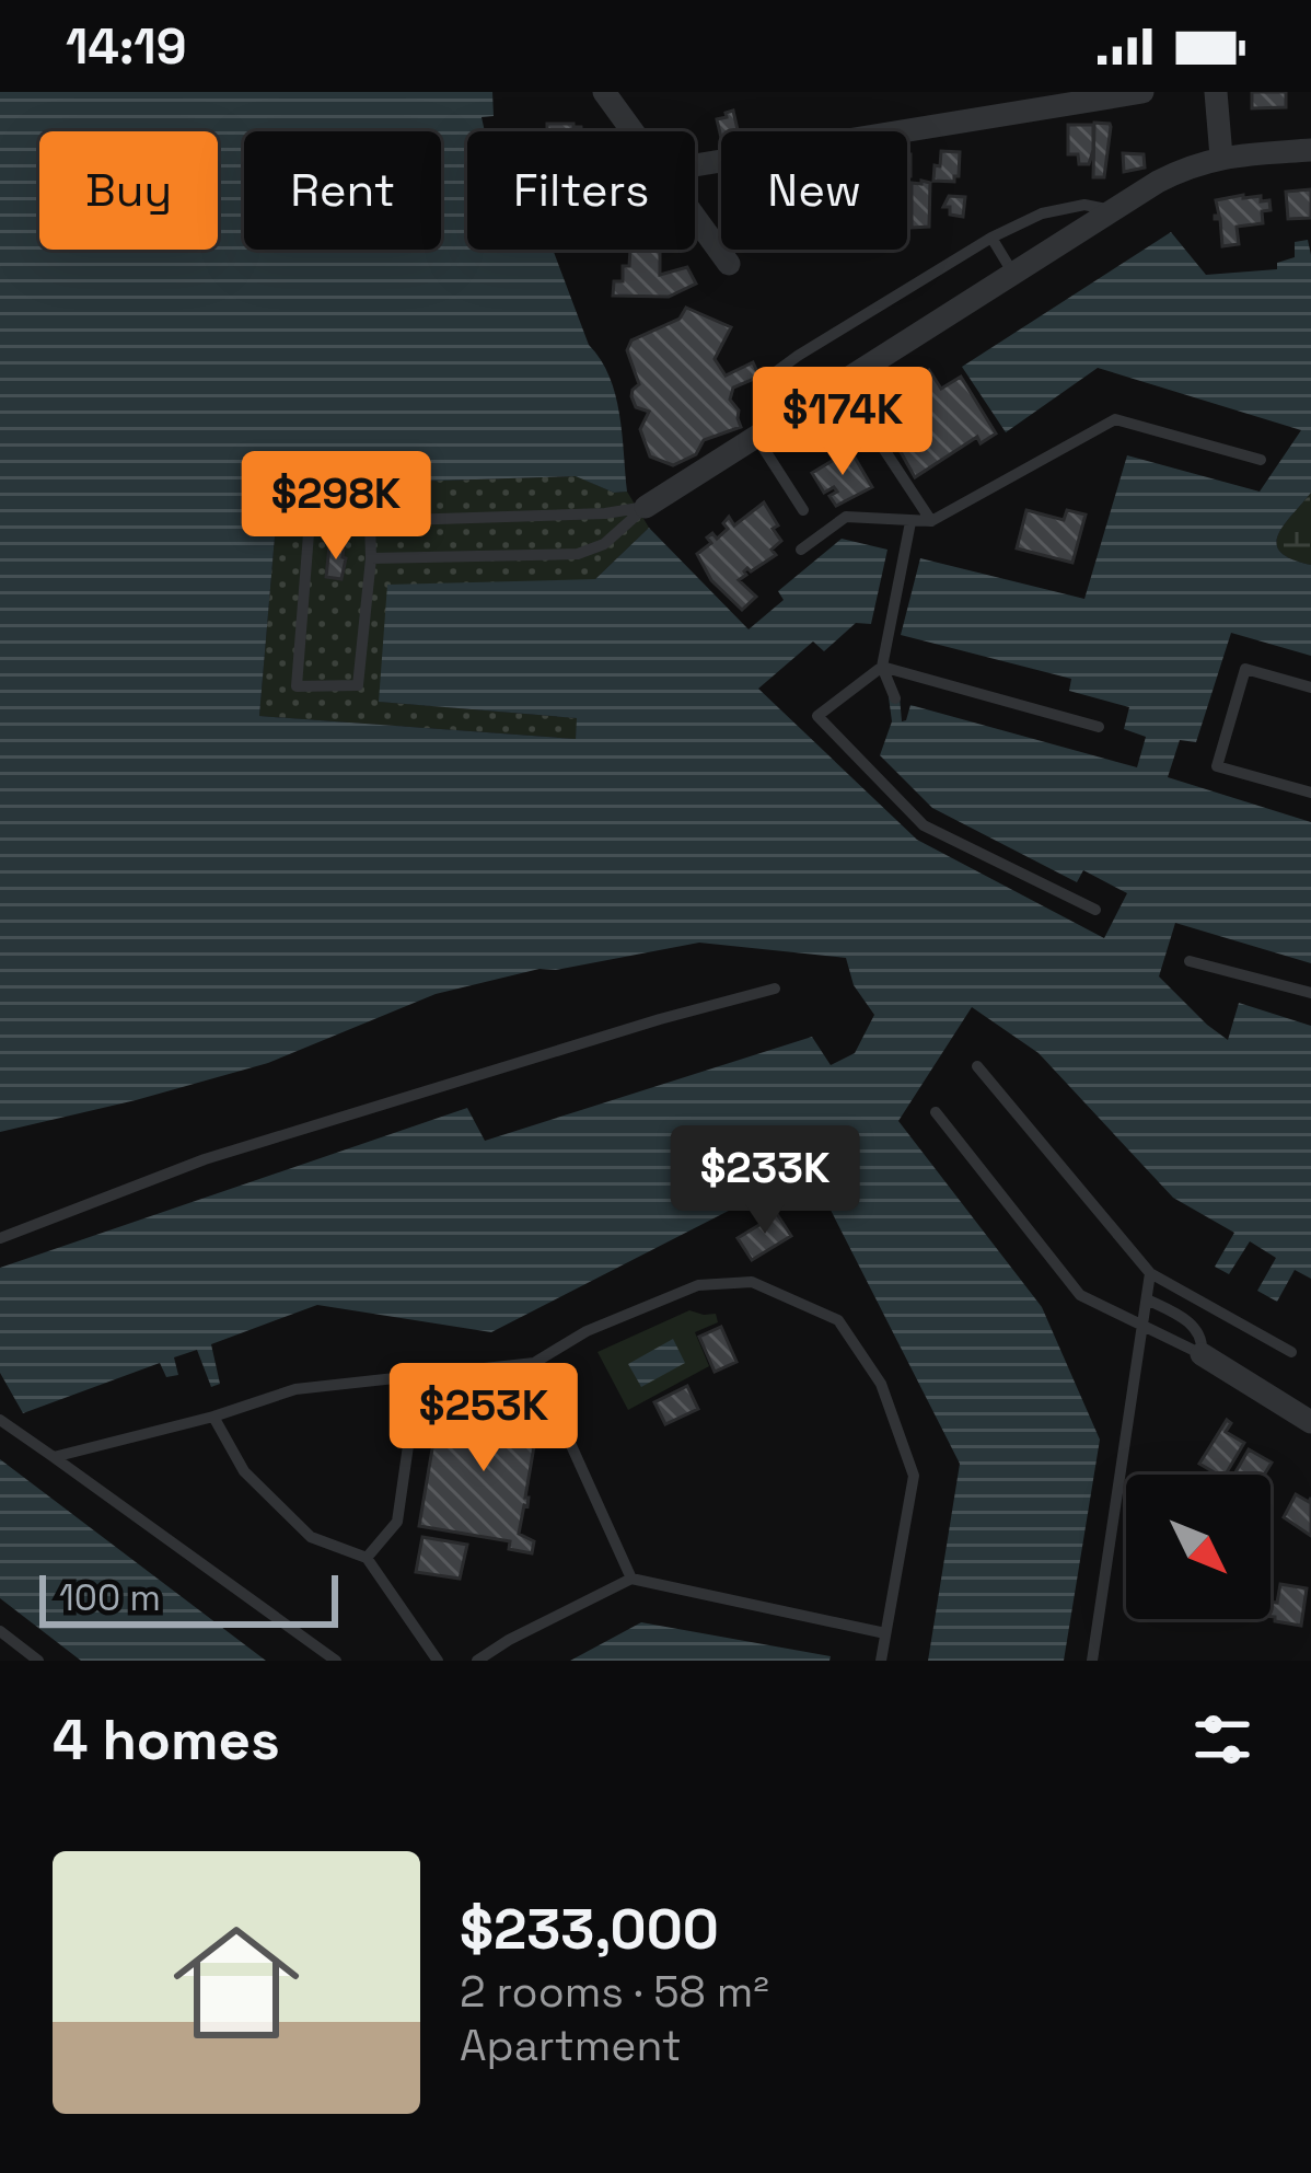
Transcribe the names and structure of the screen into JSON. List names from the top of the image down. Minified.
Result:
{"scale_bar":"100 m","north":"bottom right","page":{"status":"14:19","chip":["Buy","Rent","Filters","New"],"price":["$174K","$298K","$233K","$253K"],"scale":"100 m","heading":"4 homes","list":[{"name":"$233,000","note":"2 rooms · 58 m² · Apartment"}]}}
